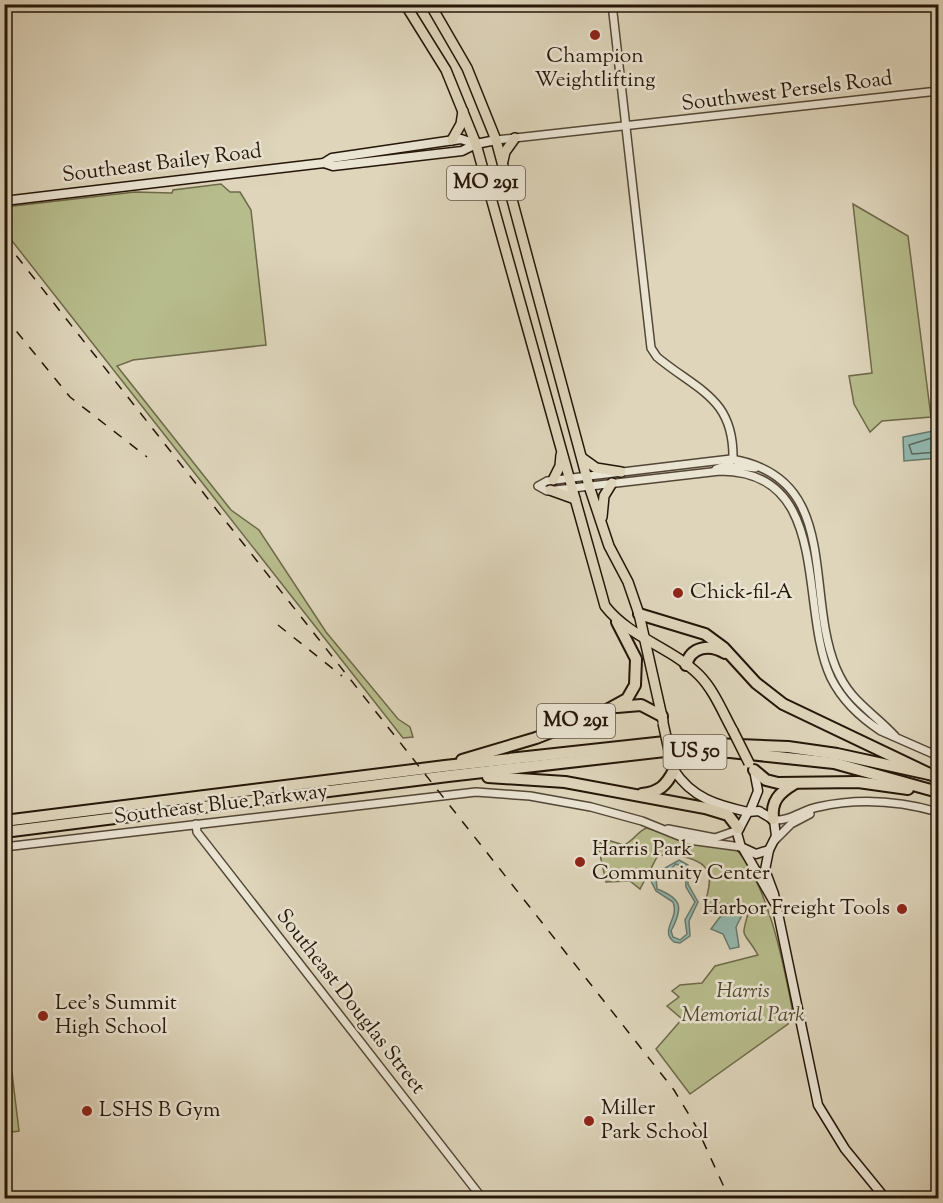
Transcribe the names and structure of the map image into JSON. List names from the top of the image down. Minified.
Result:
{"streets":{"highway":["MO 291","US 50"],"main road":["Southeast Bailey Road"],"street":["Southwest Persels Road","Southeast Blue Parkway","Southeast Douglas Street"]},"crossings":[["Southwest Persels Road","Southeast Bailey Road"],["Southwest Persels Road","MO 291"],["Southeast Bailey Road","MO 291"],["MO 291","US 50"],["Southeast Blue Parkway","Southeast Douglas Street"]],"parks":["Harris Memorial Park"],"places":["Champion Weightlifting","Chick-fil-A","Harris Park Community Center","Harbor Freight Tools","Lee's Summit High School","LSHS B Gym","Miller Park School"]}
